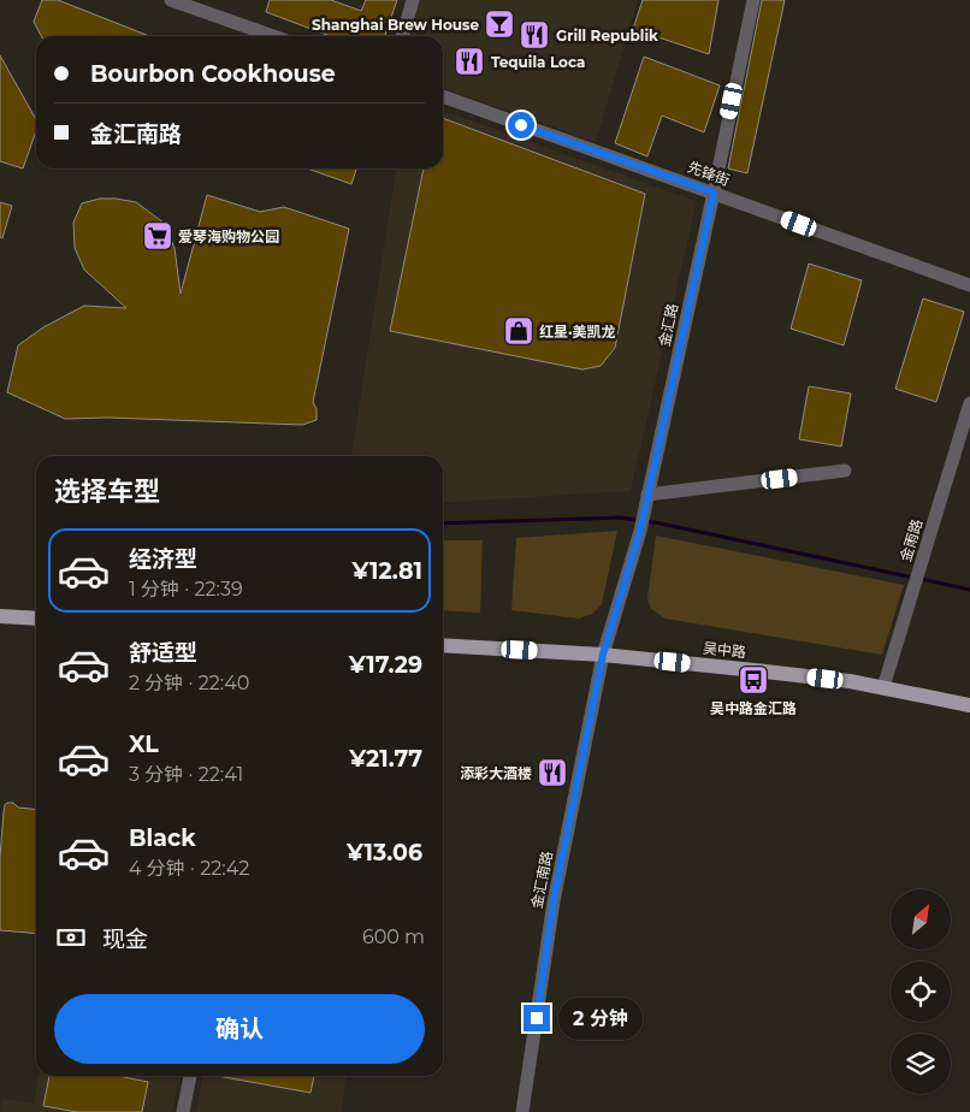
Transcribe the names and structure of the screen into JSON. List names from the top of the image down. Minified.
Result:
{"streets":{"main road":["吴中路"],"street":["先锋街","金汇路","金雨路","金汇南路"]},"crossings":[["先锋街","金汇路"],["金汇路","吴中路"],["金汇路","金汇南路"],["金雨路","吴中路"],["吴中路","金汇南路"]],"places":{"bar":["Shanghai Brew House"],"restaurant":["Grill Republik","Tequila Loca","添彩大酒楼"],"supermarket":["爱琴海购物公园"],"shop":["红星·美凯龙"],"bus stop":["吴中路金汇路"]},"north":"top right","page":{"banner":["Bourbon Cookhouse","金汇南路"],"heading":"选择车型","list":[{"name":"经济型","note":"1 分钟 · 22:39","value":"¥12.81"},{"name":"舒适型","note":"2 分钟 · 22:40","value":"¥17.29"},{"name":"XL","note":"3 分钟 · 22:41","value":"¥21.77"},{"name":"Black","note":"4 分钟 · 22:42","value":"¥13.06"}],"pay":["现金","600 m"],"buttons":"确认","bubble":"2 分钟"}}
